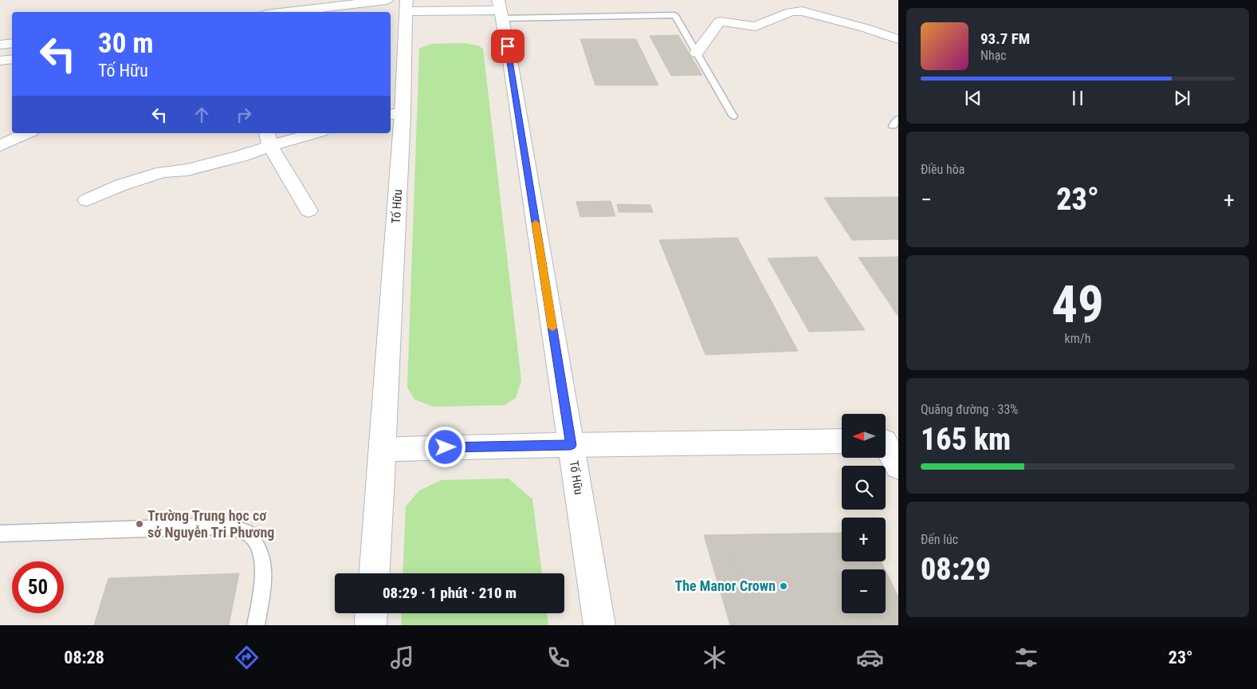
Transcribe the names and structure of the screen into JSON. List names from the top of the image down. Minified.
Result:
{"streets":{"main road":["Tố Hữu"]},"places":["Trường Trung học cơ sở Nguyễn Tri Phương","The Manor Crown"],"north":"left","page":{"turn":["30 m","Tố Hữu"],"song":["93.7 FM","Nhạc"],"tile":["Điều hòa",["49","km/h"],["Quãng đường · 33%","165 km"],["Đến lúc","08:29"]],"heat":["−","23°","+"],"map_buttons":["+","−"],"limit":"50","trip":"08:29 · 1 phút · 210 m","tabs":["08:28","23°"]}}
